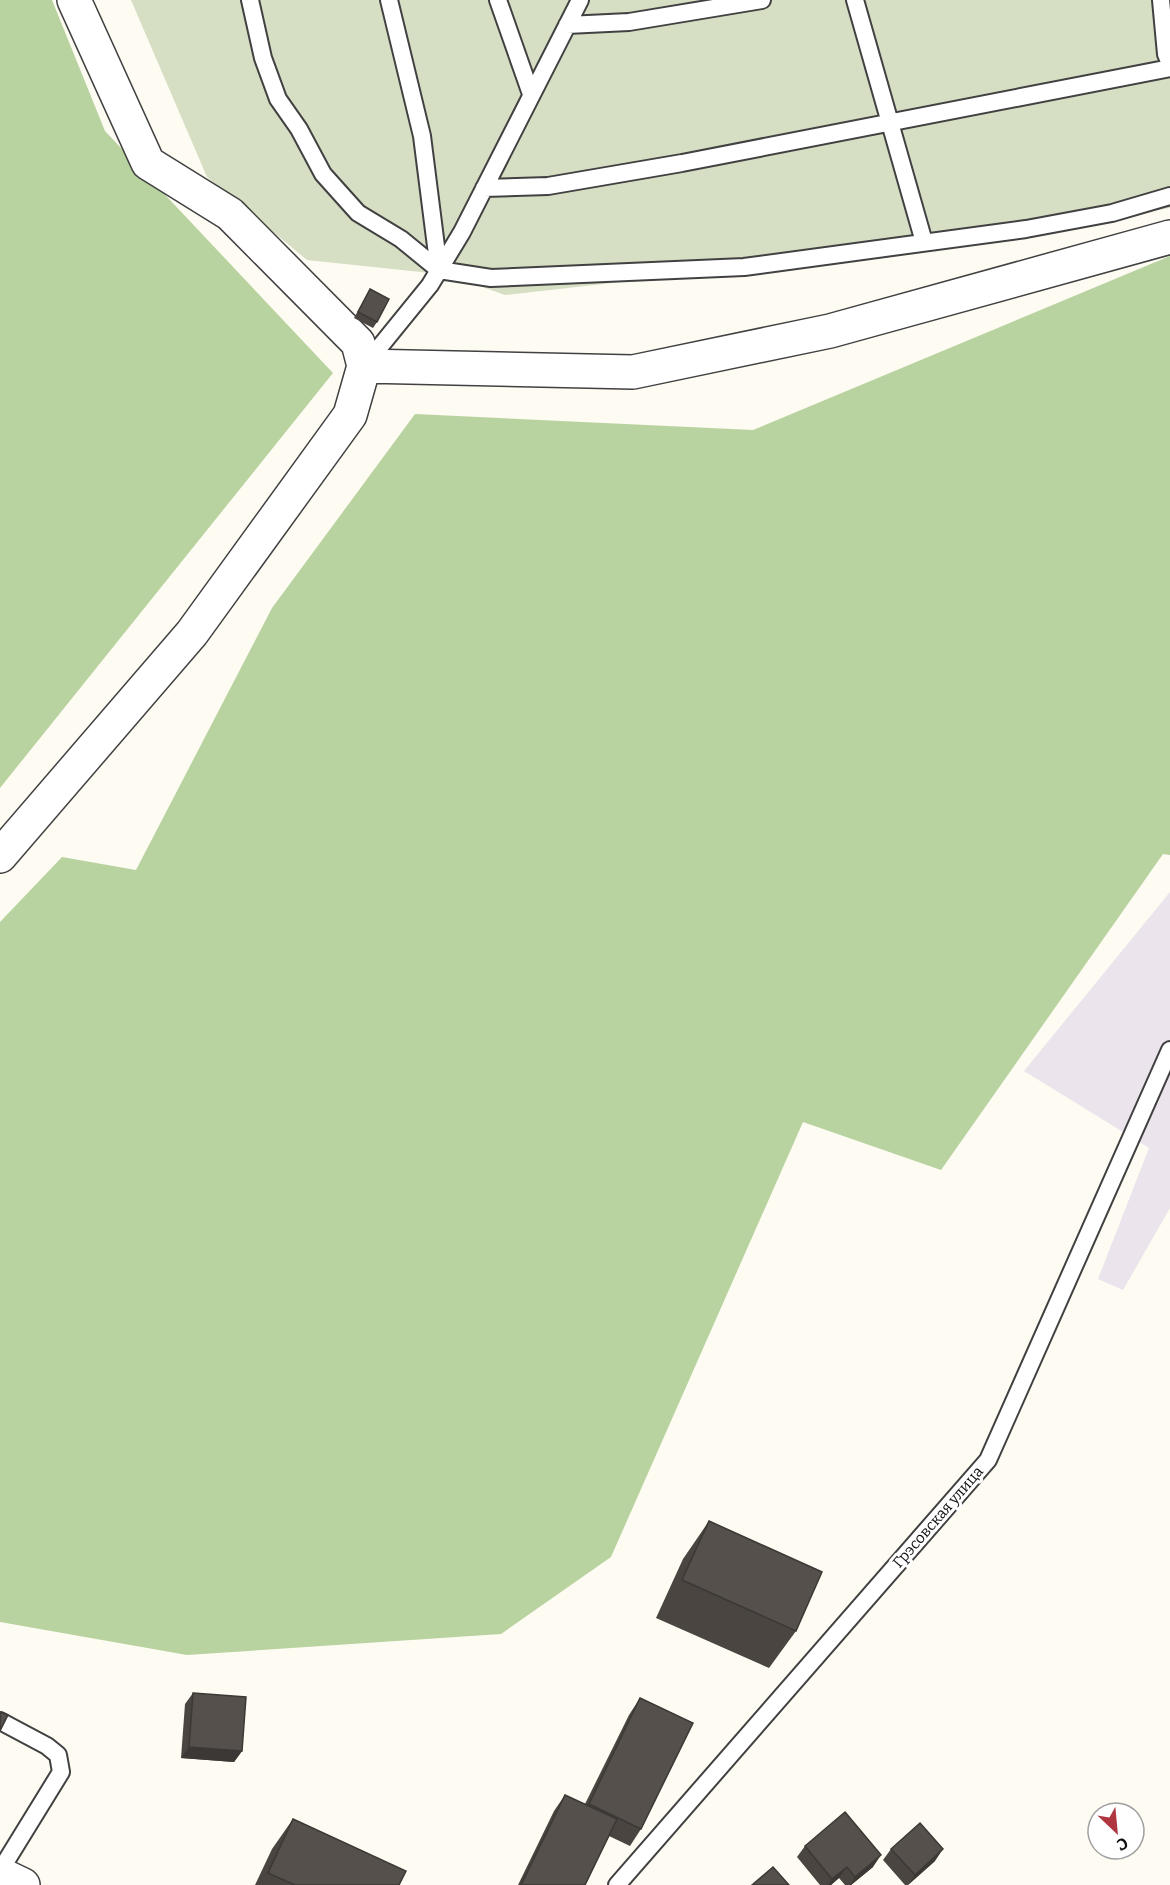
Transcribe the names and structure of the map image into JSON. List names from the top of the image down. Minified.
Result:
{"streets":{"lane":["Грэсовская улица"]},"north":"bottom right"}
